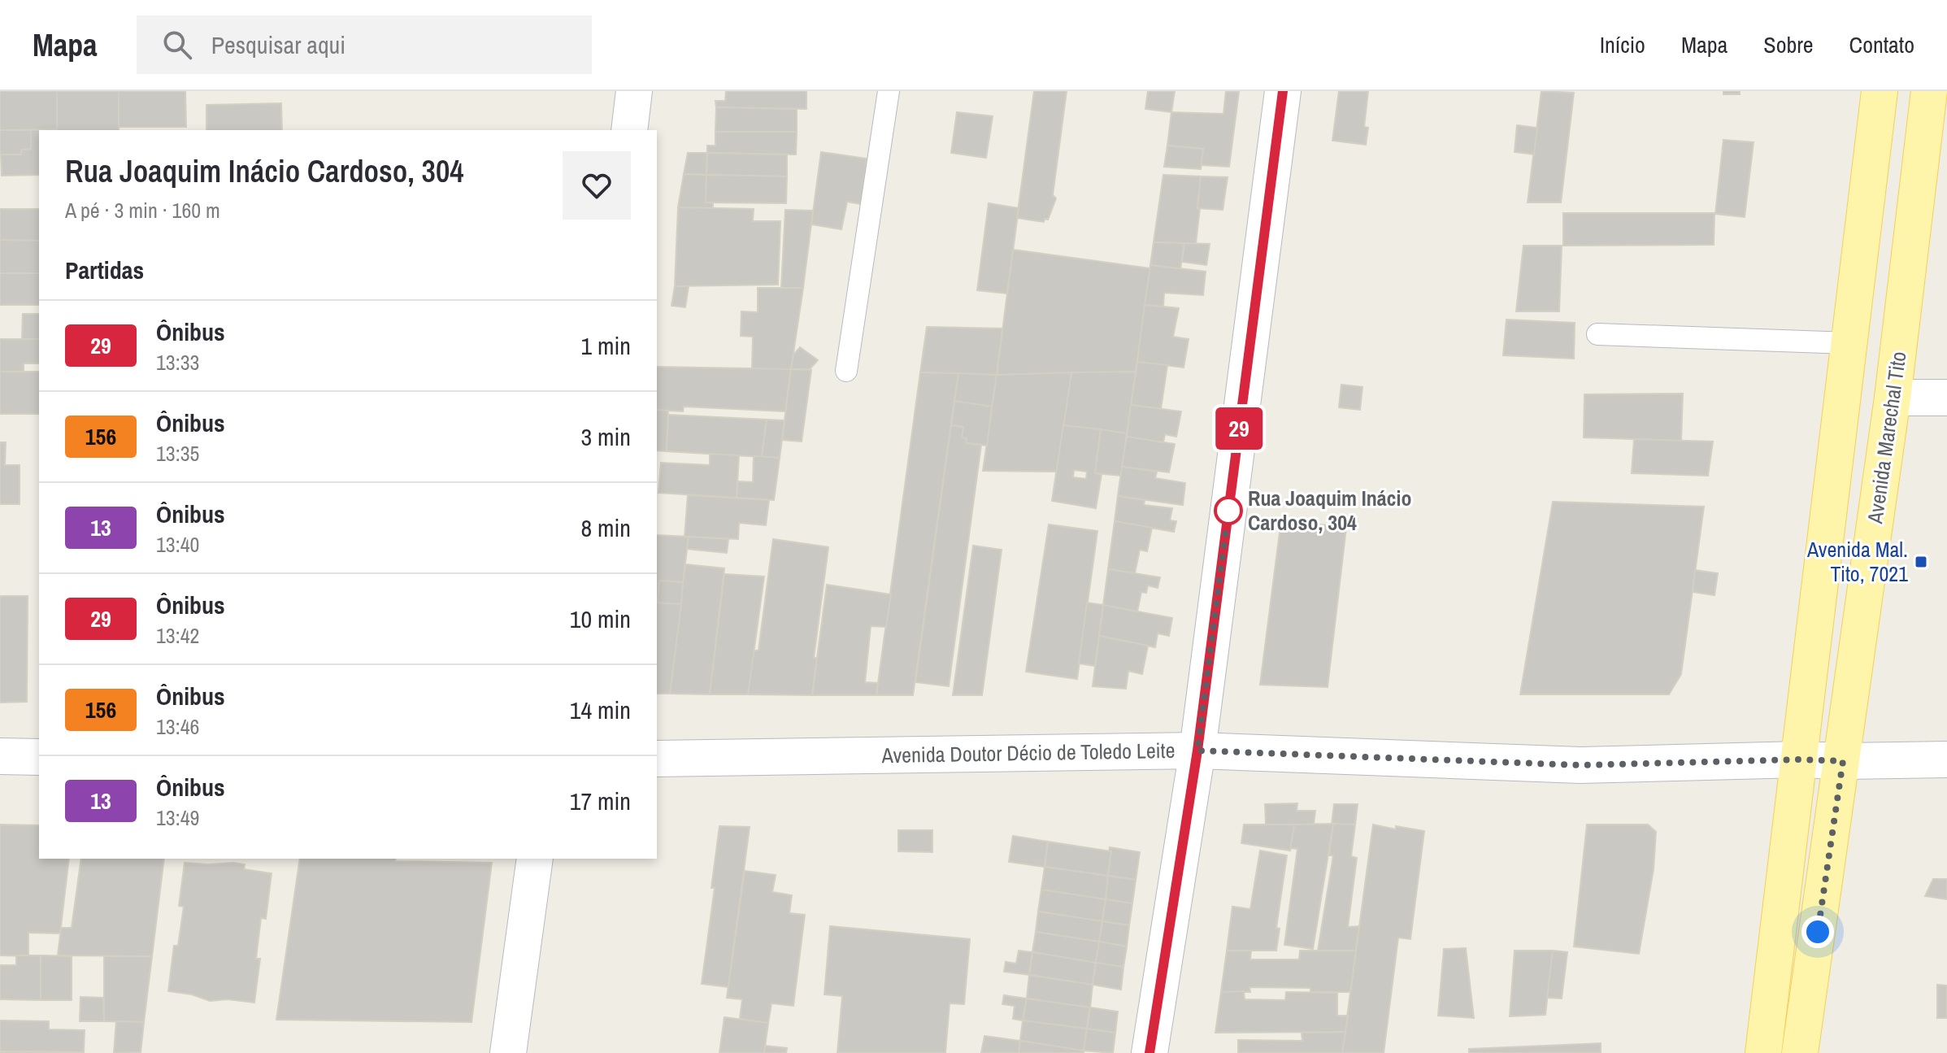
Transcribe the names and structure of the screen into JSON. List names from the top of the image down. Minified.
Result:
{"streets":{"main road":["Avenida Marechal Tito"],"street":["Avenida Doutor Décio de Toledo Leite"]},"crossings":[["Avenida Marechal Tito","Avenida Doutor Décio de Toledo Leite"]],"places":{"other":["Rua Joaquim Inácio Cardoso, 304"],"transit":["Avenida Mal. Tito, 7021"]},"lines":["bus line 29"],"page":{"header":"Mapa","search":"Pesquisar aqui","nav":["Início","Mapa","Sobre","Contato"],"on_map":"29","heading":[["Rua Joaquim Inácio Cardoso, 304","A pé · 3 min · 160 m"],"Partidas"],"list":[{"mark":"29","name":"Ônibus","note":"13:33","value":"1 min"},{"mark":"156","name":"Ônibus","note":"13:35","value":"3 min"},{"mark":"13","name":"Ônibus","note":"13:40","value":"8 min"},{"mark":"29","name":"Ônibus","note":"13:42","value":"10 min"},{"mark":"156","name":"Ônibus","note":"13:46","value":"14 min"},{"mark":"13","name":"Ônibus","note":"13:49","value":"17 min"}]}}
